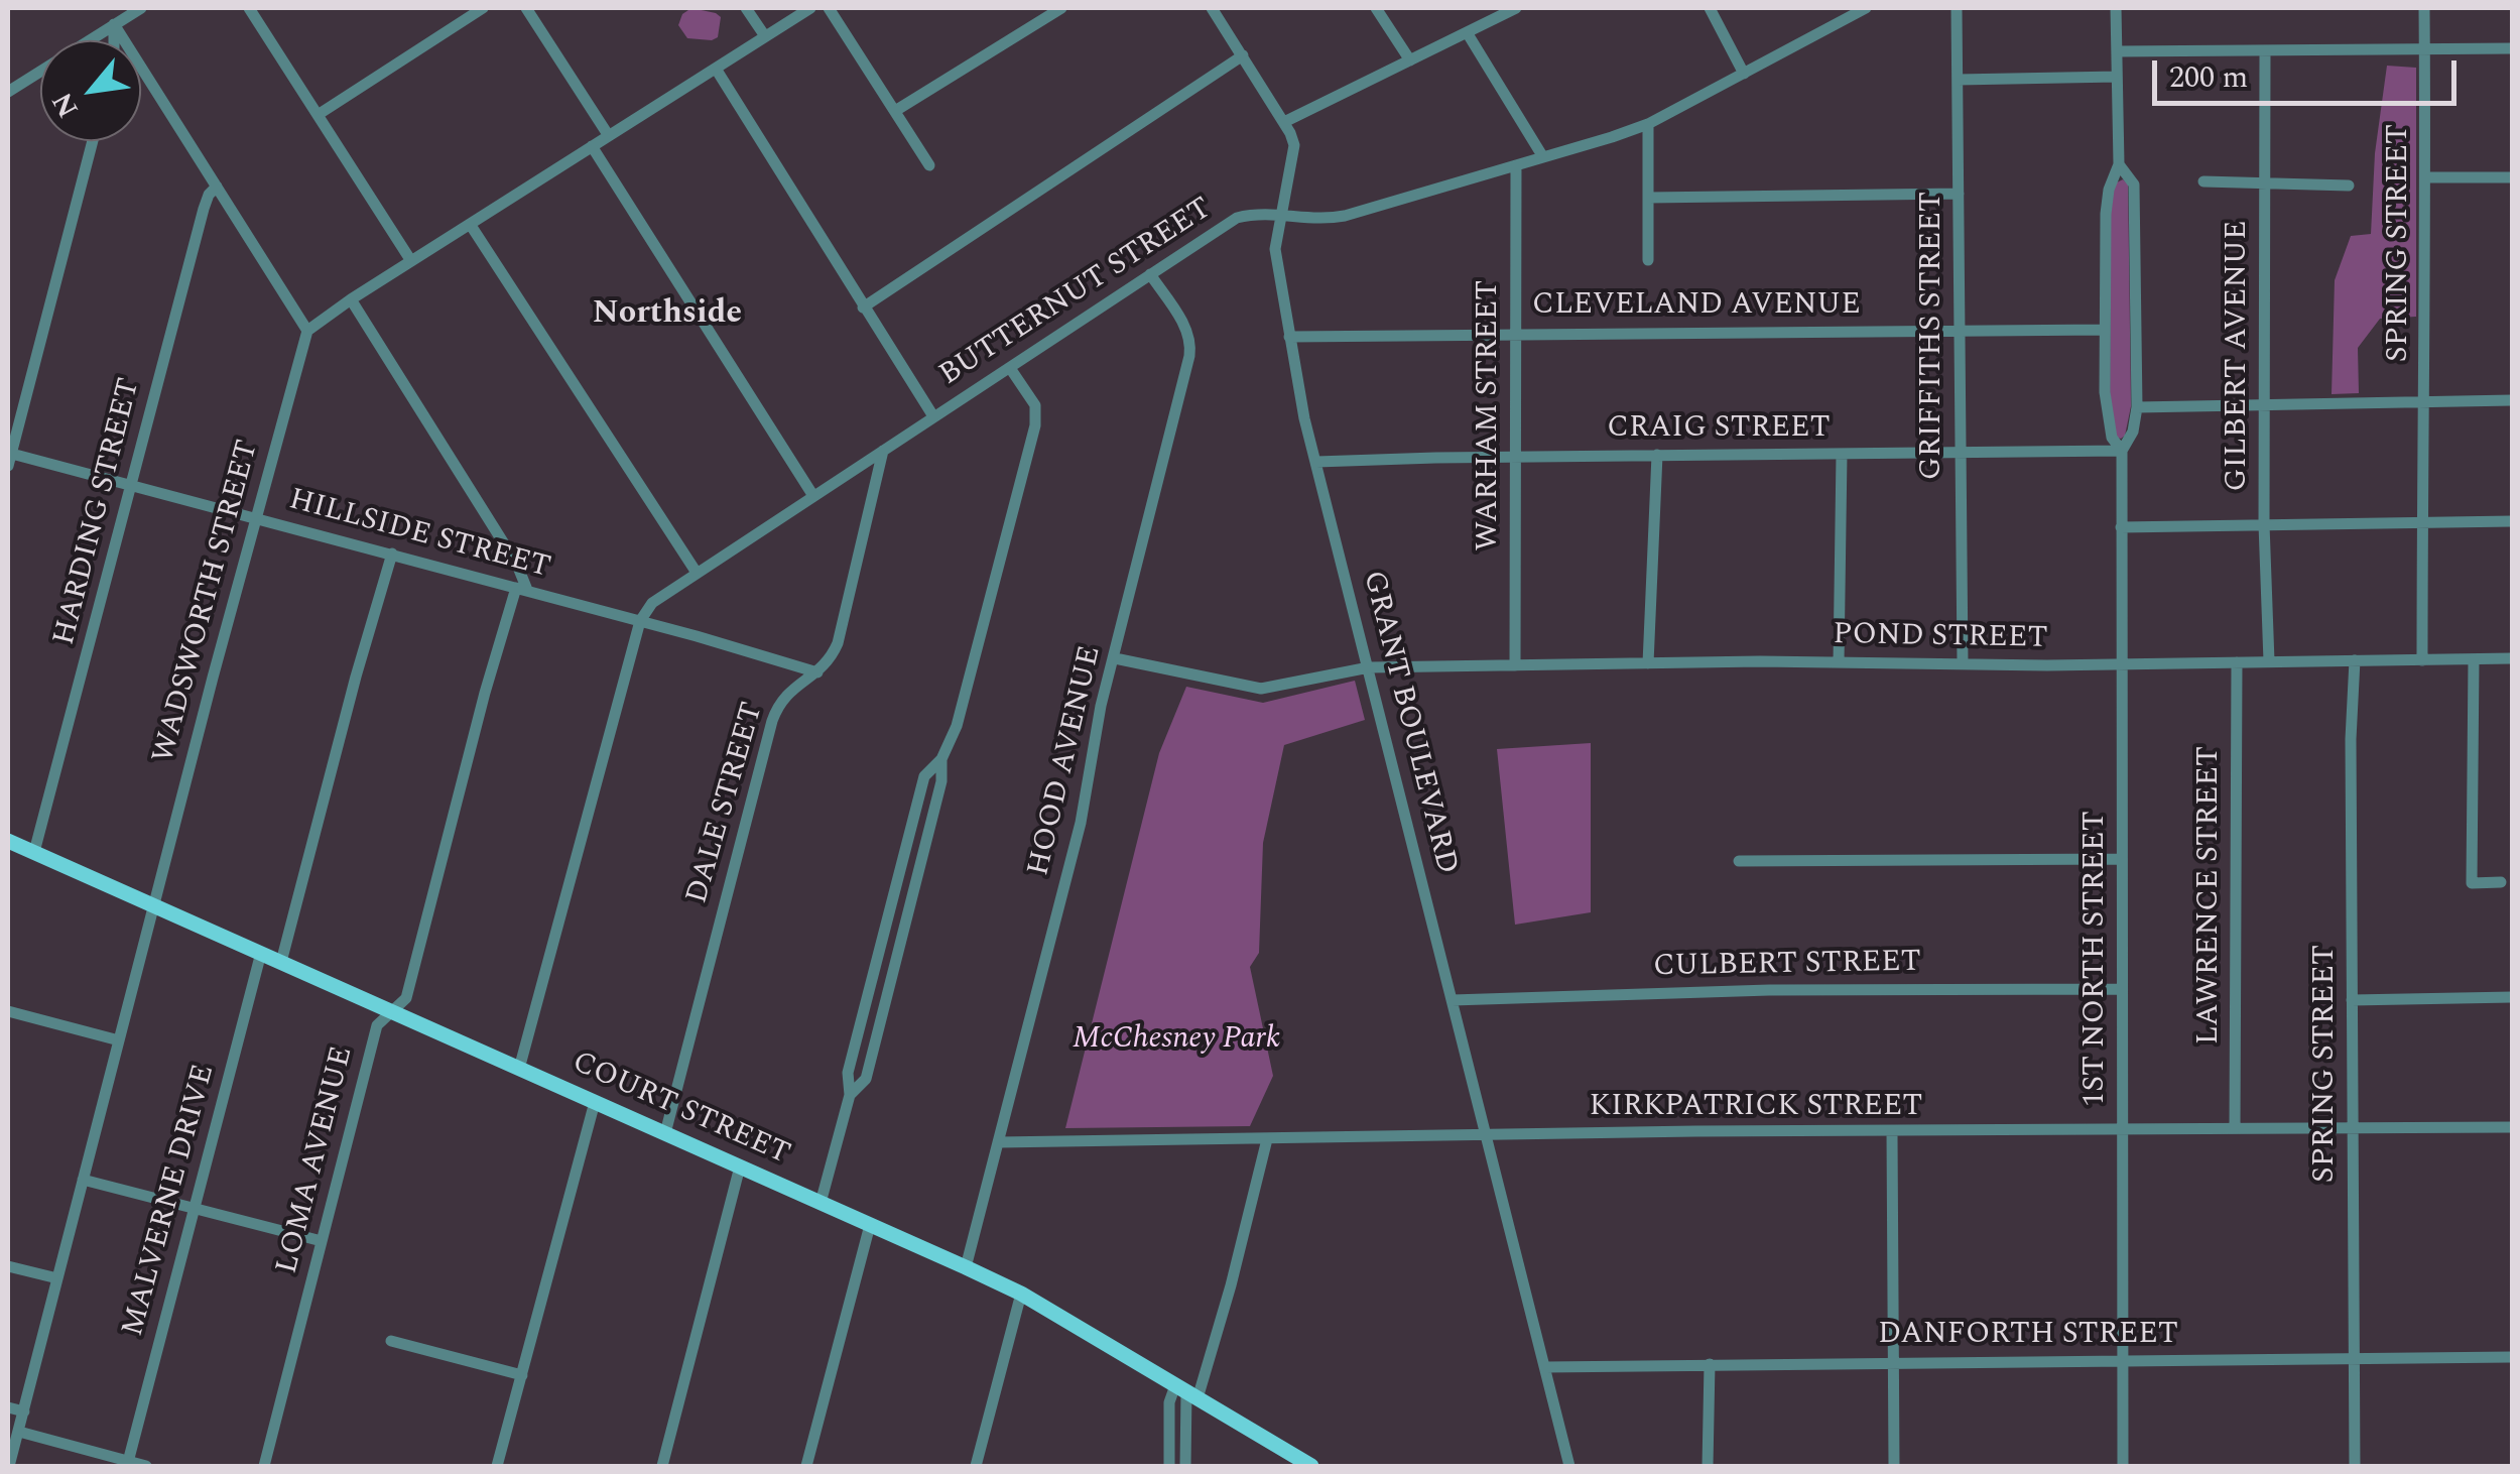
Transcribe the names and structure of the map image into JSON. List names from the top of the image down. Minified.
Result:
{"streets":{"main road":["COURT STREET"],"street":["SPRING STREET","BUTTERNUT STREET","CLEVELAND AVENUE","GRIFFITHS STREET","GILBERT AVENUE","WARHAM STREET","CRAIG STREET","HARDING STREET","HILLSIDE STREET","WADSWORTH STREET","POND STREET","GRANT BOULEVARD","HOOD AVENUE","DALE STREET","LAWRENCE STREET","1ST NORTH STREET","CULBERT STREET","KIRKPATRICK STREET","LOMA AVENUE","MALVERNE DRIVE","DANFORTH STREET"]},"crossings":[["SPRING STREET","POND STREET"],["SPRING STREET","KIRKPATRICK STREET"],["SPRING STREET","DANFORTH STREET"],["BUTTERNUT STREET","WARHAM STREET"],["BUTTERNUT STREET","HILLSIDE STREET"],["BUTTERNUT STREET","GRANT BOULEVARD"],["BUTTERNUT STREET","HOOD AVENUE"],["BUTTERNUT STREET","DALE STREET"],["CLEVELAND AVENUE","GRIFFITHS STREET"],["CLEVELAND AVENUE","WARHAM STREET"],["CLEVELAND AVENUE","GRANT BOULEVARD"],["CLEVELAND AVENUE","1ST NORTH STREET"],["GRIFFITHS STREET","CRAIG STREET"],["GRIFFITHS STREET","POND STREET"],["GILBERT AVENUE","POND STREET"],["WARHAM STREET","CRAIG STREET"],["WARHAM STREET","POND STREET"],["CRAIG STREET","GRANT BOULEVARD"],["CRAIG STREET","1ST NORTH STREET"],["HARDING STREET","HILLSIDE STREET"],["HARDING STREET","COURT STREET"],["HILLSIDE STREET","WADSWORTH STREET"],["HILLSIDE STREET","DALE STREET"],["HILLSIDE STREET","LOMA AVENUE"],["WADSWORTH STREET","COURT STREET"],["POND STREET","GRANT BOULEVARD"],["POND STREET","HOOD AVENUE"],["POND STREET","LAWRENCE STREET"],["POND STREET","1ST NORTH STREET"],["GRANT BOULEVARD","CULBERT STREET"],["GRANT BOULEVARD","KIRKPATRICK STREET"],["GRANT BOULEVARD","DANFORTH STREET"],["HOOD AVENUE","KIRKPATRICK STREET"],["HOOD AVENUE","COURT STREET"],["DALE STREET","COURT STREET"],["LAWRENCE STREET","KIRKPATRICK STREET"],["1ST NORTH STREET","CULBERT STREET"],["1ST NORTH STREET","KIRKPATRICK STREET"],["1ST NORTH STREET","DANFORTH STREET"],["COURT STREET","LOMA AVENUE"],["COURT STREET","MALVERNE DRIVE"]],"districts":["Northside"],"parks":["McChesney Park"],"scale_bar":"200 m","north":"bottom left"}
